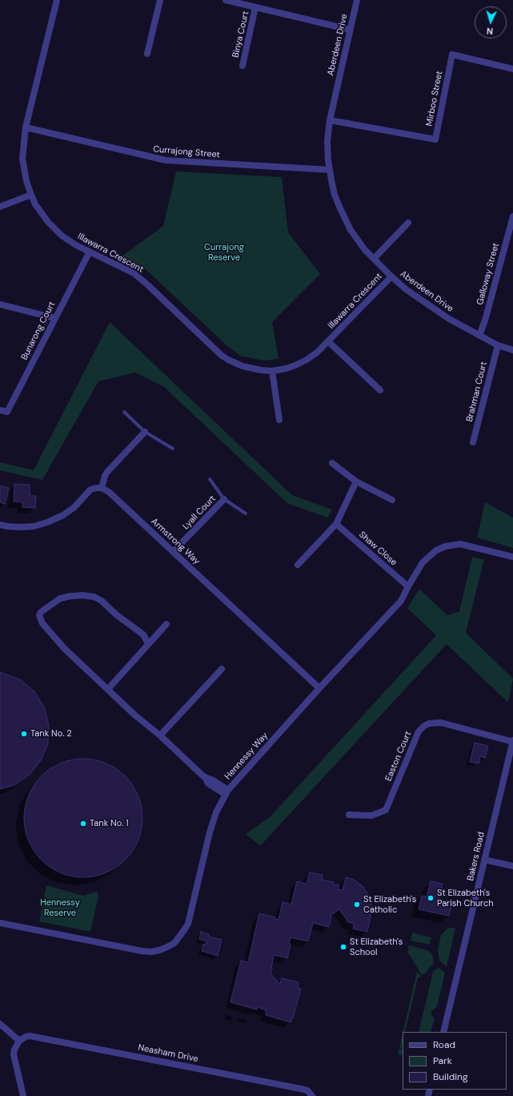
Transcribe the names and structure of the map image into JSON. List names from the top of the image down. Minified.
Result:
{"streets":{"street":["Binya Court","Aberdeen Drive","Mirboo Street","Currajong Street","Illawarra Crescent","Galloway Street","Bunarong Court","Brahman Court","Lyall Court","Armstrong Way","Shaw Close","Hennessy Way","Easton Court","Bakers Road","Neasham Drive"]},"crossings":[["Aberdeen Drive","Mirboo Street"],["Aberdeen Drive","Currajong Street"],["Aberdeen Drive","Illawarra Crescent"],["Aberdeen Drive","Galloway Street"],["Aberdeen Drive","Brahman Court"],["Currajong Street","Illawarra Crescent"],["Illawarra Crescent","Bunarong Court"],["Lyall Court","Armstrong Way"],["Armstrong Way","Hennessy Way"],["Shaw Close","Hennessy Way"],["Easton Court","Bakers Road"]],"parks":["Currajong Reserve","Hennessy Reserve"],"places":["Tank No. 2","Tank No. 1","St Elizabeth's Parish Church","St Elizabeth's Catholic","St Elizabeth's School"],"legend":["Road","Park","Building"],"north":"bottom"}
